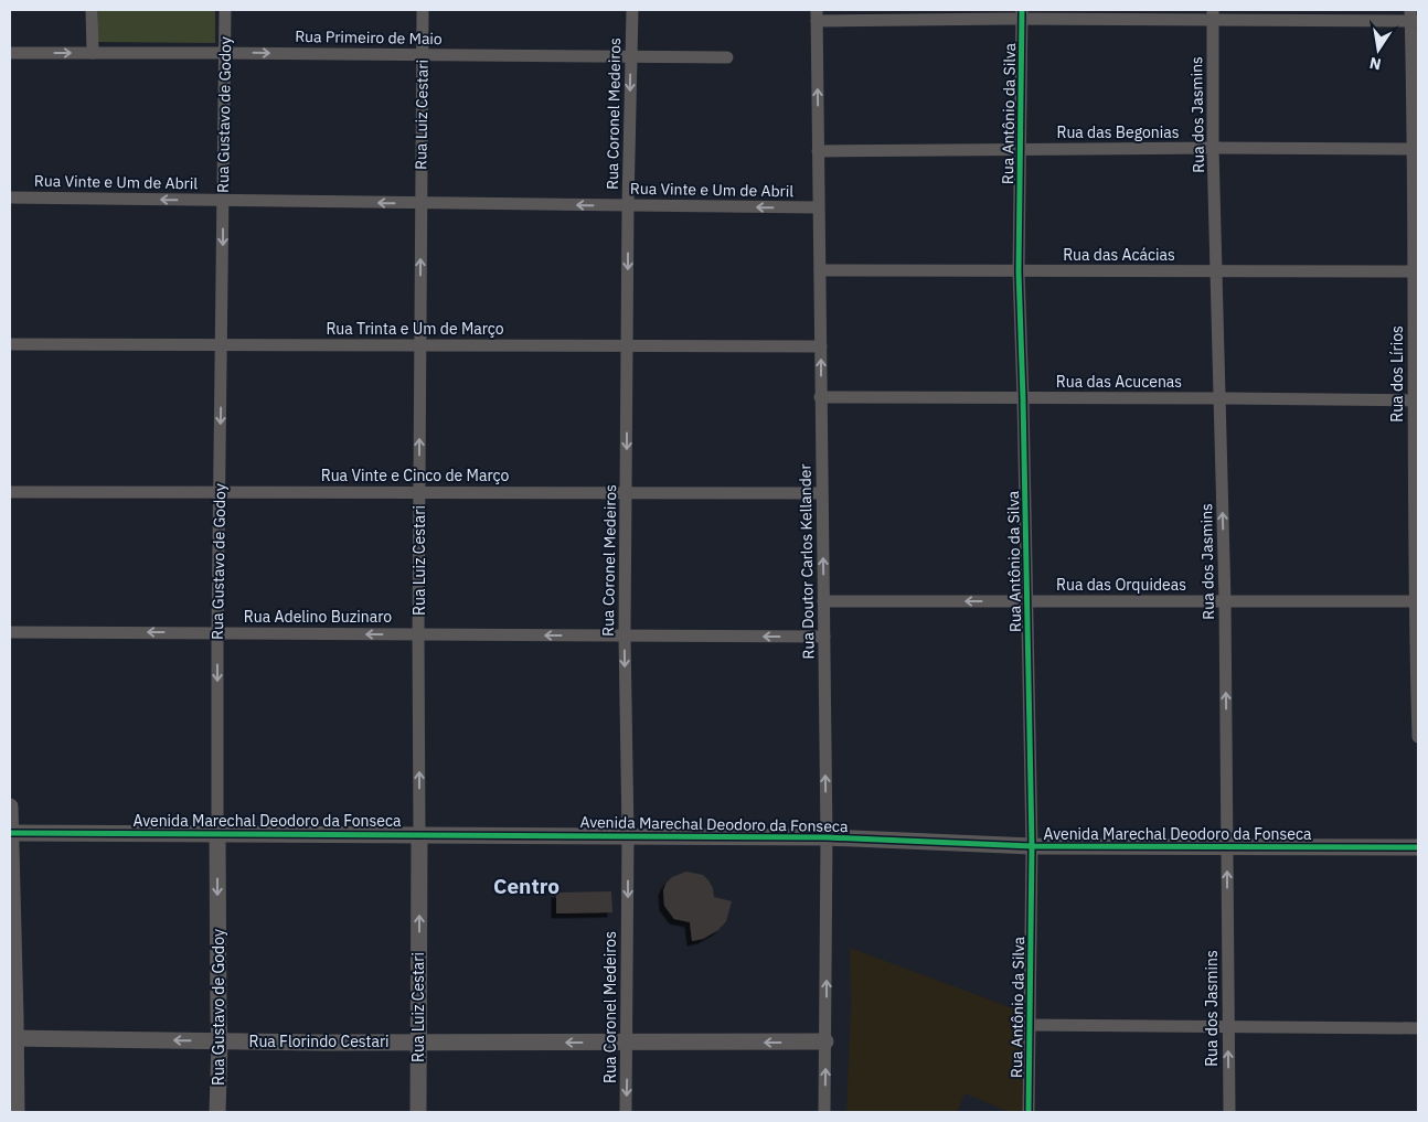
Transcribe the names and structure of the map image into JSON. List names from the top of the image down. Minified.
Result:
{"streets":{"street":["Rua Primeiro de Maio","Rua Coronel Medeiros","Rua Antônio da Silva","Rua Gustavo de Godoy","Rua Luiz Cestari","Rua dos Jasmins","Rua das Begonias","Rua Vinte e Um de Abril","Rua das Acácias","Rua Trinta e Um de Março","Rua dos Lírios","Rua das Acucenas","Rua Vinte e Cinco de Março","Rua Doutor Carlos Kellander","Rua das Orquideas","Rua Adelino Buzinaro","Avenida Marechal Deodoro da Fonseca","Rua Florindo Cestari"]},"crossings":[["Rua Primeiro de Maio","Rua Coronel Medeiros"],["Rua Primeiro de Maio","Rua Gustavo de Godoy"],["Rua Primeiro de Maio","Rua Luiz Cestari"],["Rua Coronel Medeiros","Rua Vinte e Um de Abril"],["Rua Coronel Medeiros","Rua Trinta e Um de Março"],["Rua Coronel Medeiros","Rua Vinte e Cinco de Março"],["Rua Coronel Medeiros","Rua Adelino Buzinaro"],["Rua Coronel Medeiros","Avenida Marechal Deodoro da Fonseca"],["Rua Coronel Medeiros","Rua Florindo Cestari"],["Rua Antônio da Silva","Rua das Begonias"],["Rua Antônio da Silva","Rua das Acácias"],["Rua Antônio da Silva","Rua das Acucenas"],["Rua Antônio da Silva","Rua das Orquideas"],["Rua Antônio da Silva","Avenida Marechal Deodoro da Fonseca"],["Rua Gustavo de Godoy","Rua Vinte e Um de Abril"],["Rua Gustavo de Godoy","Rua Trinta e Um de Março"],["Rua Gustavo de Godoy","Rua Vinte e Cinco de Março"],["Rua Gustavo de Godoy","Rua Adelino Buzinaro"],["Rua Gustavo de Godoy","Avenida Marechal Deodoro da Fonseca"],["Rua Gustavo de Godoy","Rua Florindo Cestari"],["Rua Luiz Cestari","Rua Vinte e Um de Abril"],["Rua Luiz Cestari","Rua Trinta e Um de Março"],["Rua Luiz Cestari","Rua Vinte e Cinco de Março"],["Rua Luiz Cestari","Rua Adelino Buzinaro"],["Rua Luiz Cestari","Avenida Marechal Deodoro da Fonseca"],["Rua Luiz Cestari","Rua Florindo Cestari"],["Rua dos Jasmins","Rua das Begonias"],["Rua dos Jasmins","Rua das Acácias"],["Rua dos Jasmins","Rua das Acucenas"],["Rua dos Jasmins","Rua das Orquideas"],["Rua dos Jasmins","Avenida Marechal Deodoro da Fonseca"],["Rua das Begonias","Rua dos Lírios"],["Rua das Begonias","Rua Doutor Carlos Kellander"],["Rua Vinte e Um de Abril","Rua Doutor Carlos Kellander"],["Rua das Acácias","Rua dos Lírios"],["Rua das Acácias","Rua Doutor Carlos Kellander"],["Rua Trinta e Um de Março","Rua Doutor Carlos Kellander"],["Rua dos Lírios","Rua das Acucenas"],["Rua dos Lírios","Rua das Orquideas"],["Rua das Acucenas","Rua Doutor Carlos Kellander"],["Rua Vinte e Cinco de Março","Rua Doutor Carlos Kellander"],["Rua Doutor Carlos Kellander","Rua das Orquideas"],["Rua Doutor Carlos Kellander","Rua Adelino Buzinaro"],["Rua Doutor Carlos Kellander","Avenida Marechal Deodoro da Fonseca"],["Rua Doutor Carlos Kellander","Rua Florindo Cestari"]],"one_way":["Rua Primeiro de Maio","Rua Coronel Medeiros","Rua Gustavo de Godoy","Rua Luiz Cestari","Rua dos Jasmins","Rua Vinte e Um de Abril","Rua Doutor Carlos Kellander","Rua Adelino Buzinaro","Rua Florindo Cestari"],"districts":["Centro"],"north":"bottom"}
